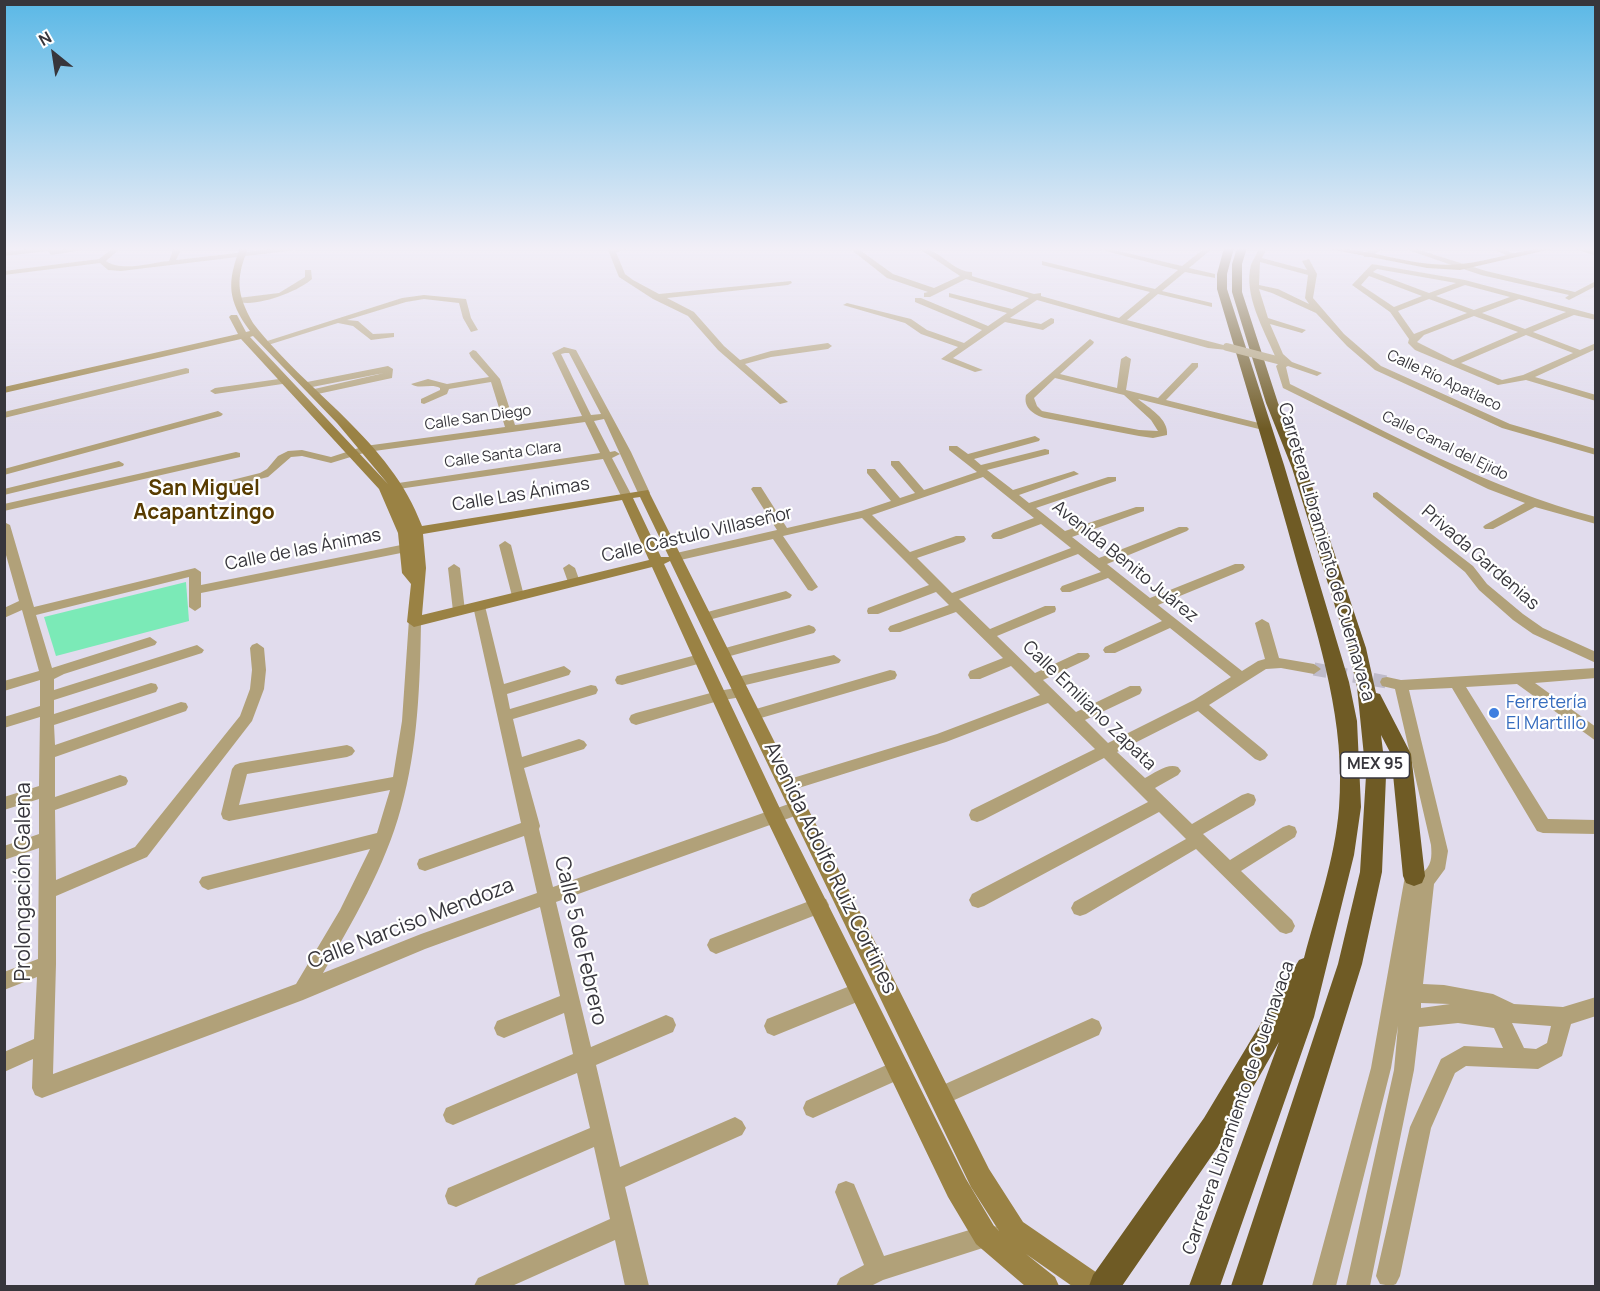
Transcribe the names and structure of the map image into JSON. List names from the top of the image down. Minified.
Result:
{"streets":{"highway":["Carretera Libramiento de Cuernavaca","MEX 95"],"street":["Calle Río Apatlaco","Calle San Diego","Calle Canal del Ejido","Calle Santa Clara","Calle Las Ánimas","Calle Cástulo Villaseñor","Calle de las Ánimas","Privada Gardenias","Avenida Benito Juárez","Calle Emiliano Zapata","Avenida Adolfo Ruiz Cortines","Prolongación Galena","Calle Narciso Mendoza","Calle 5 de Febrero"]},"crossings":[["Calle San Diego","Avenida Adolfo Ruiz Cortines"],["Calle Santa Clara","Avenida Adolfo Ruiz Cortines"],["Calle Las Ánimas","Avenida Adolfo Ruiz Cortines"],["Calle Cástulo Villaseñor","Avenida Benito Juárez"],["Calle Cástulo Villaseñor","Calle Emiliano Zapata"],["Calle Cástulo Villaseñor","Avenida Adolfo Ruiz Cortines"],["Calle Cástulo Villaseñor","Calle 5 de Febrero"],["Avenida Adolfo Ruiz Cortines","Calle Narciso Mendoza"],["Prolongación Galena","Calle Narciso Mendoza"],["Calle Narciso Mendoza","Calle 5 de Febrero"]],"districts":["San Miguel Acapantzingo"],"places":["Ferretería El Martillo"],"north":"top left"}
